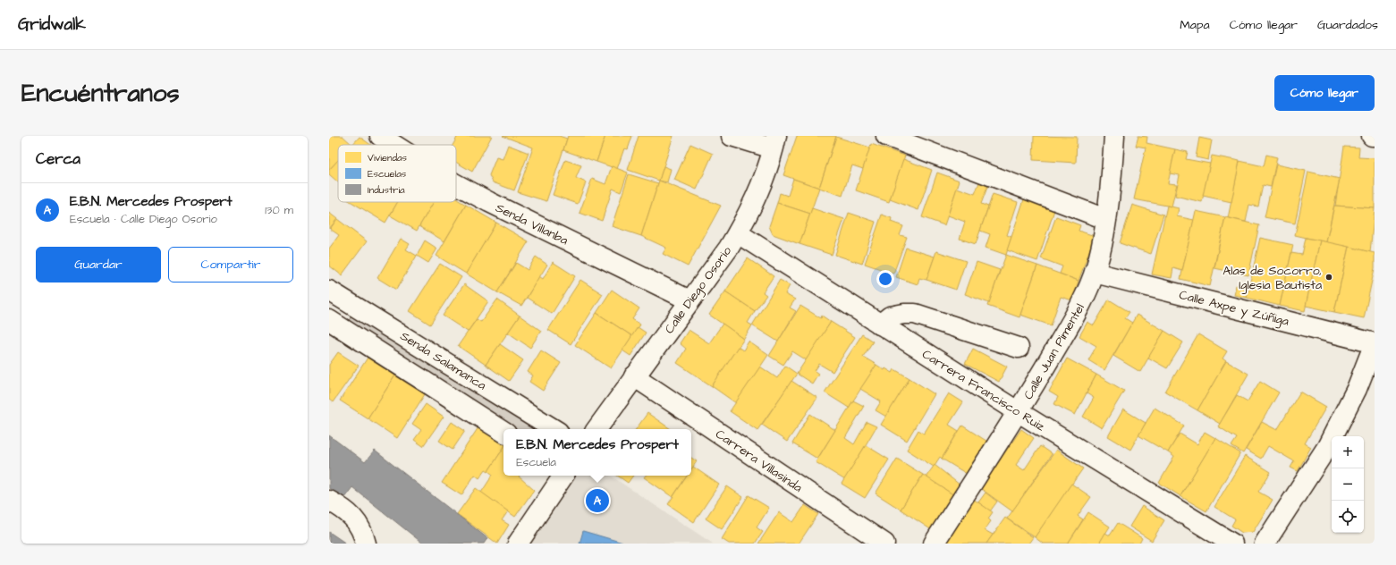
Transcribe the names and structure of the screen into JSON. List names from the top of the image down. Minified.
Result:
{"streets":{"street":["Senda Villanba","Calle Diego Osorio","Calle Axpe y Zúñiga","Calle Juan Pimentel","Senda Salamanca","Carrera Francisco Ruiz","Carrera Villasinda"]},"crossings":[["Senda Villanba","Calle Diego Osorio"],["Calle Diego Osorio","Carrera Francisco Ruiz"],["Calle Diego Osorio","Carrera Villasinda"],["Calle Axpe y Zúñiga","Calle Juan Pimentel"],["Calle Juan Pimentel","Carrera Francisco Ruiz"]],"places":["Alas de Socorro, Iglesia Bautista"],"legend":["Viviendas","Escuelas","Industria"],"page":{"header":"Gridwalk","nav":["Mapa","Cómo llegar","Guardados"],"buttons":["Cómo llegar",["Guardar","Compartir"]],"title":"Encuéntranos","heading":"Cerca","list":[{"mark":"A","name":"E.B.N. Mercedes Prospert","note":"Escuela · Calle Diego Osorio","value":"130 m"}],"popup":["E.B.N. Mercedes Prospert","Escuela"],"map_buttons":["+","−"],"pins":"A"}}
